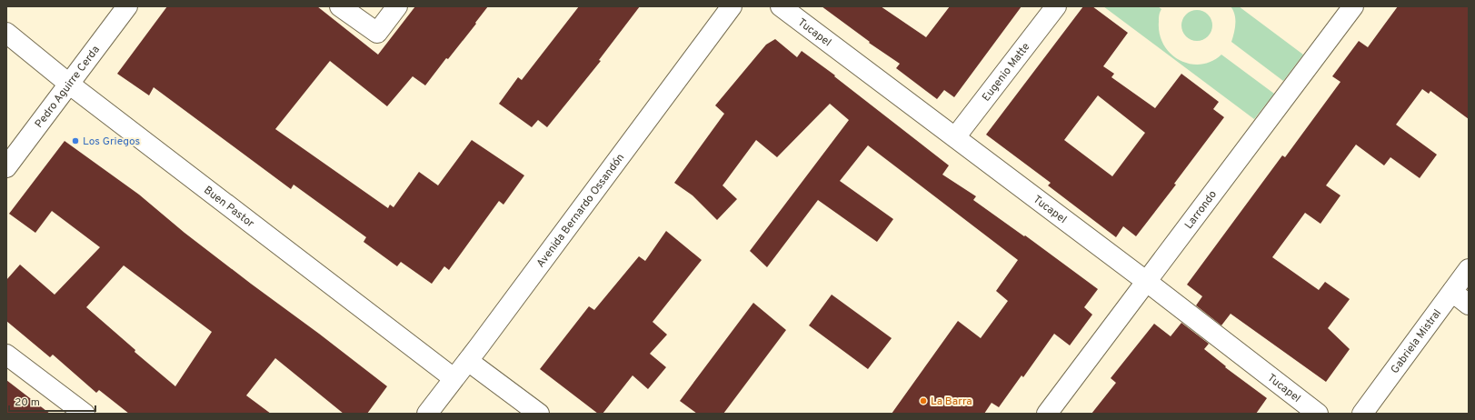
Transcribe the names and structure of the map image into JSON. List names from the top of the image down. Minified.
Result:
{"streets":{"street":["Tucapel","Eugenio Matte","Pedro Aguirre Cerda","Buen Pastor","Larrondo","Avenida Bernardo Ossandón","Gabriela Mistral"]},"crossings":[["Tucapel","Eugenio Matte"],["Tucapel","Larrondo"],["Pedro Aguirre Cerda","Buen Pastor"],["Buen Pastor","Avenida Bernardo Ossandón"]],"places":["Los Griegos","La Barra"],"scale_bar":"20 m"}
